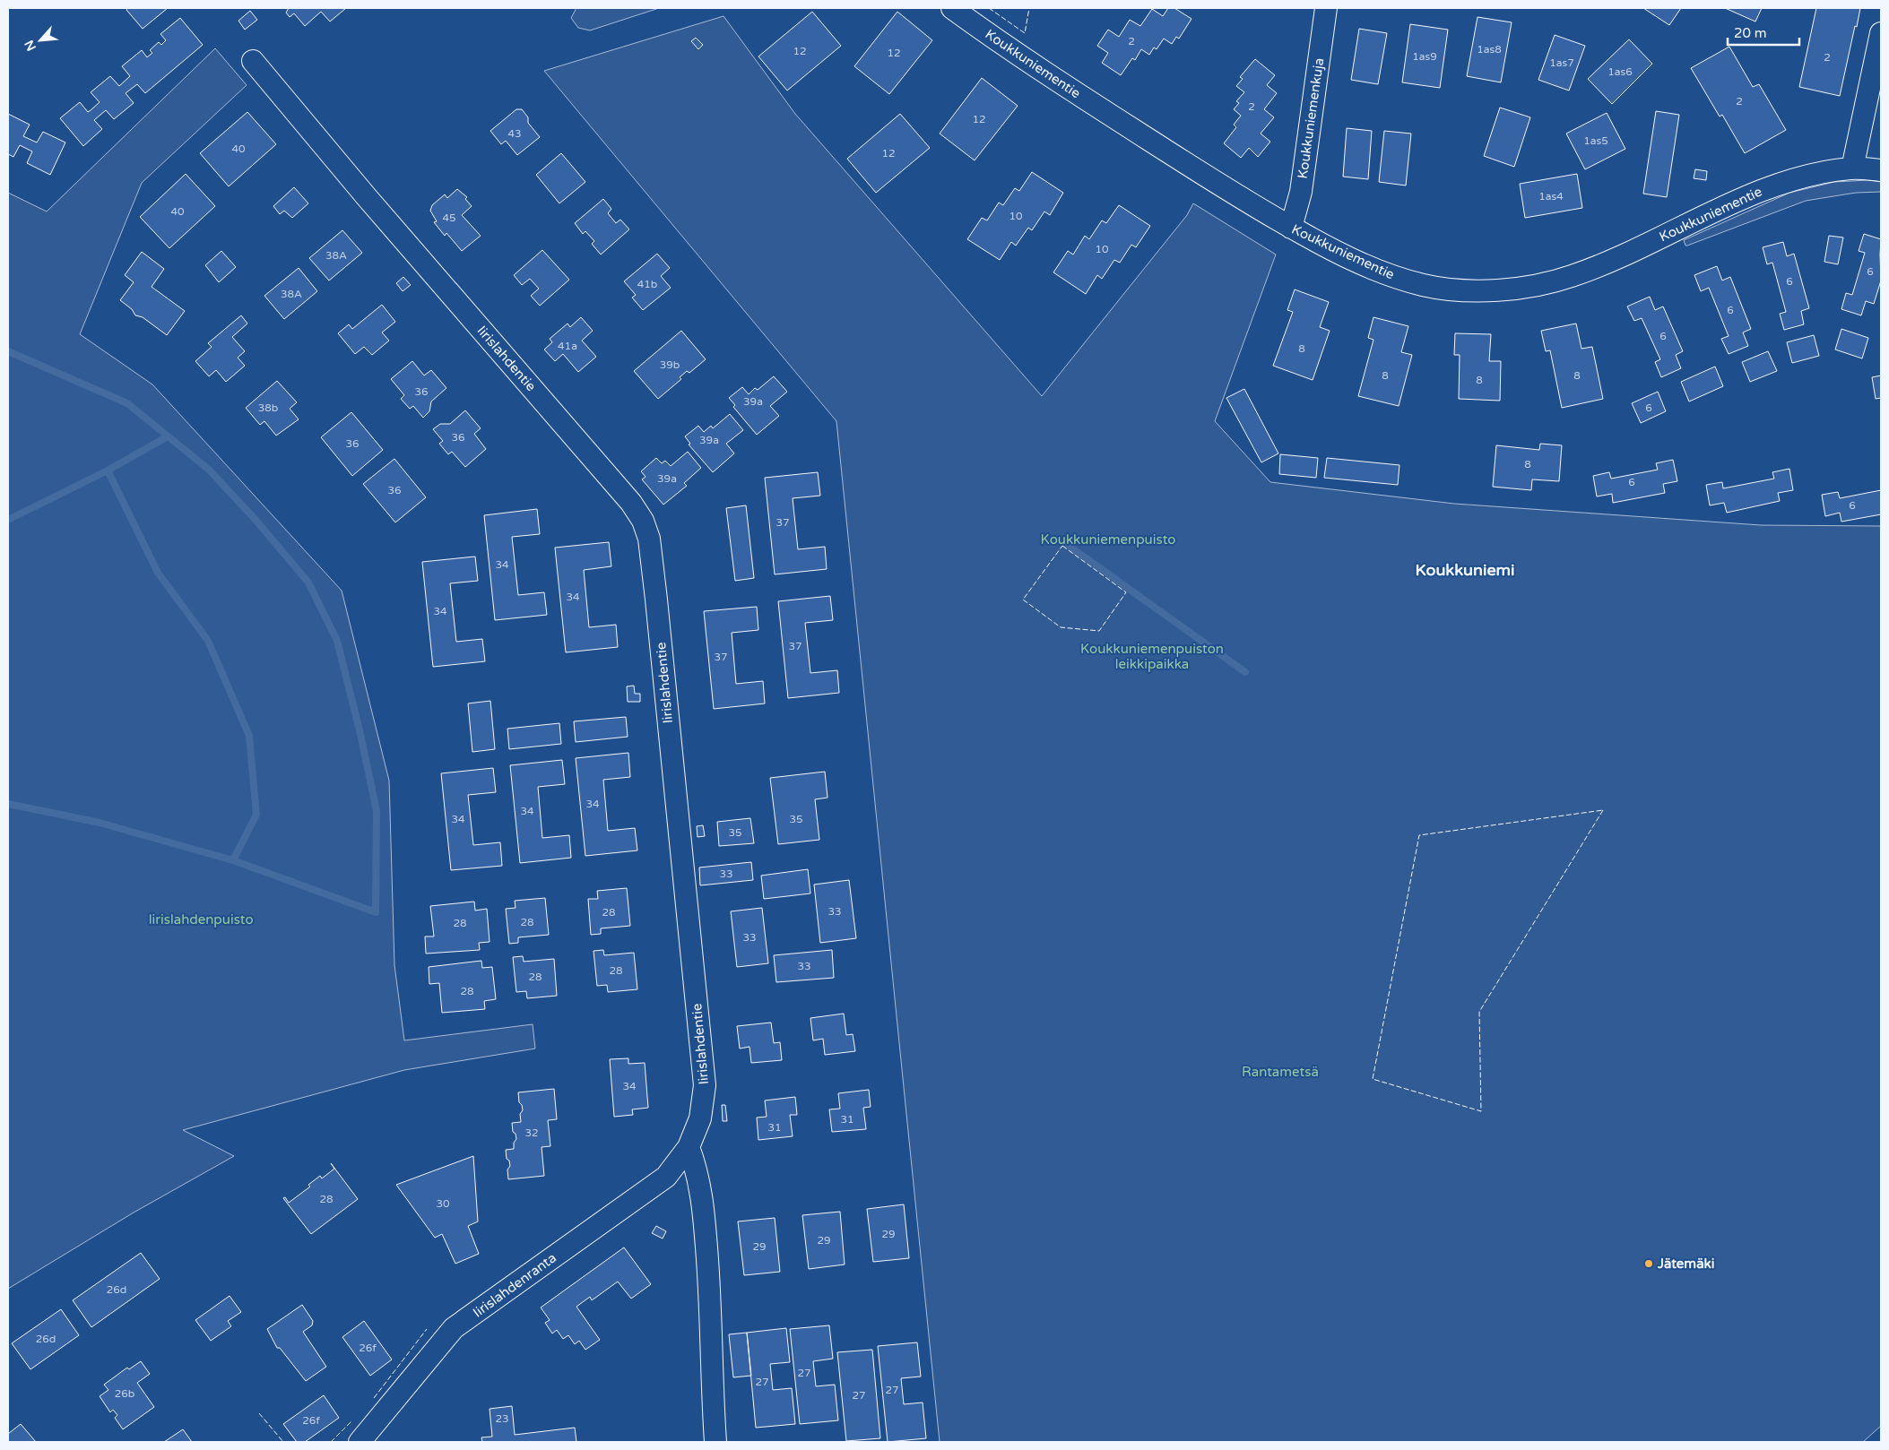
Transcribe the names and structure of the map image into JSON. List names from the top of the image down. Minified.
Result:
{"streets":{"street":["Koukkuniementie","Koukkuniemenkuja","Iirislahdentie","Iirislahdenranta"]},"crossings":[["Koukkuniementie","Koukkuniemenkuja"],["Iirislahdentie","Iirislahdenranta"]],"districts":["Koukkuniemi"],"parks":["Koukkuniemenpuisto","Koukkuniemenpuiston leikkipaikka","Iirislahdenpuisto","Rantametsä"],"places":["Jätemäki"],"house_numbers":["2","1as8","12","12","1as9","2","1as7","1as6","2","2","12","43","1as5","40","12","1as4","40","10","45","10","38A","6","6","41b","38A","6","6","41a","8","39b","8","8","8","36","39a","38b","6","36","39a","36","8","39a","6","36","6","37","34","34","34","37","37","34","34","34","35","35","33","33","28","28","28","33","33","28","28","28","34","31","31","32","28","30","29","29","29","26d","26d","26f","27","27","27","26b","27","23","26f"],"scale_bar":"20 m","north":"bottom left"}
